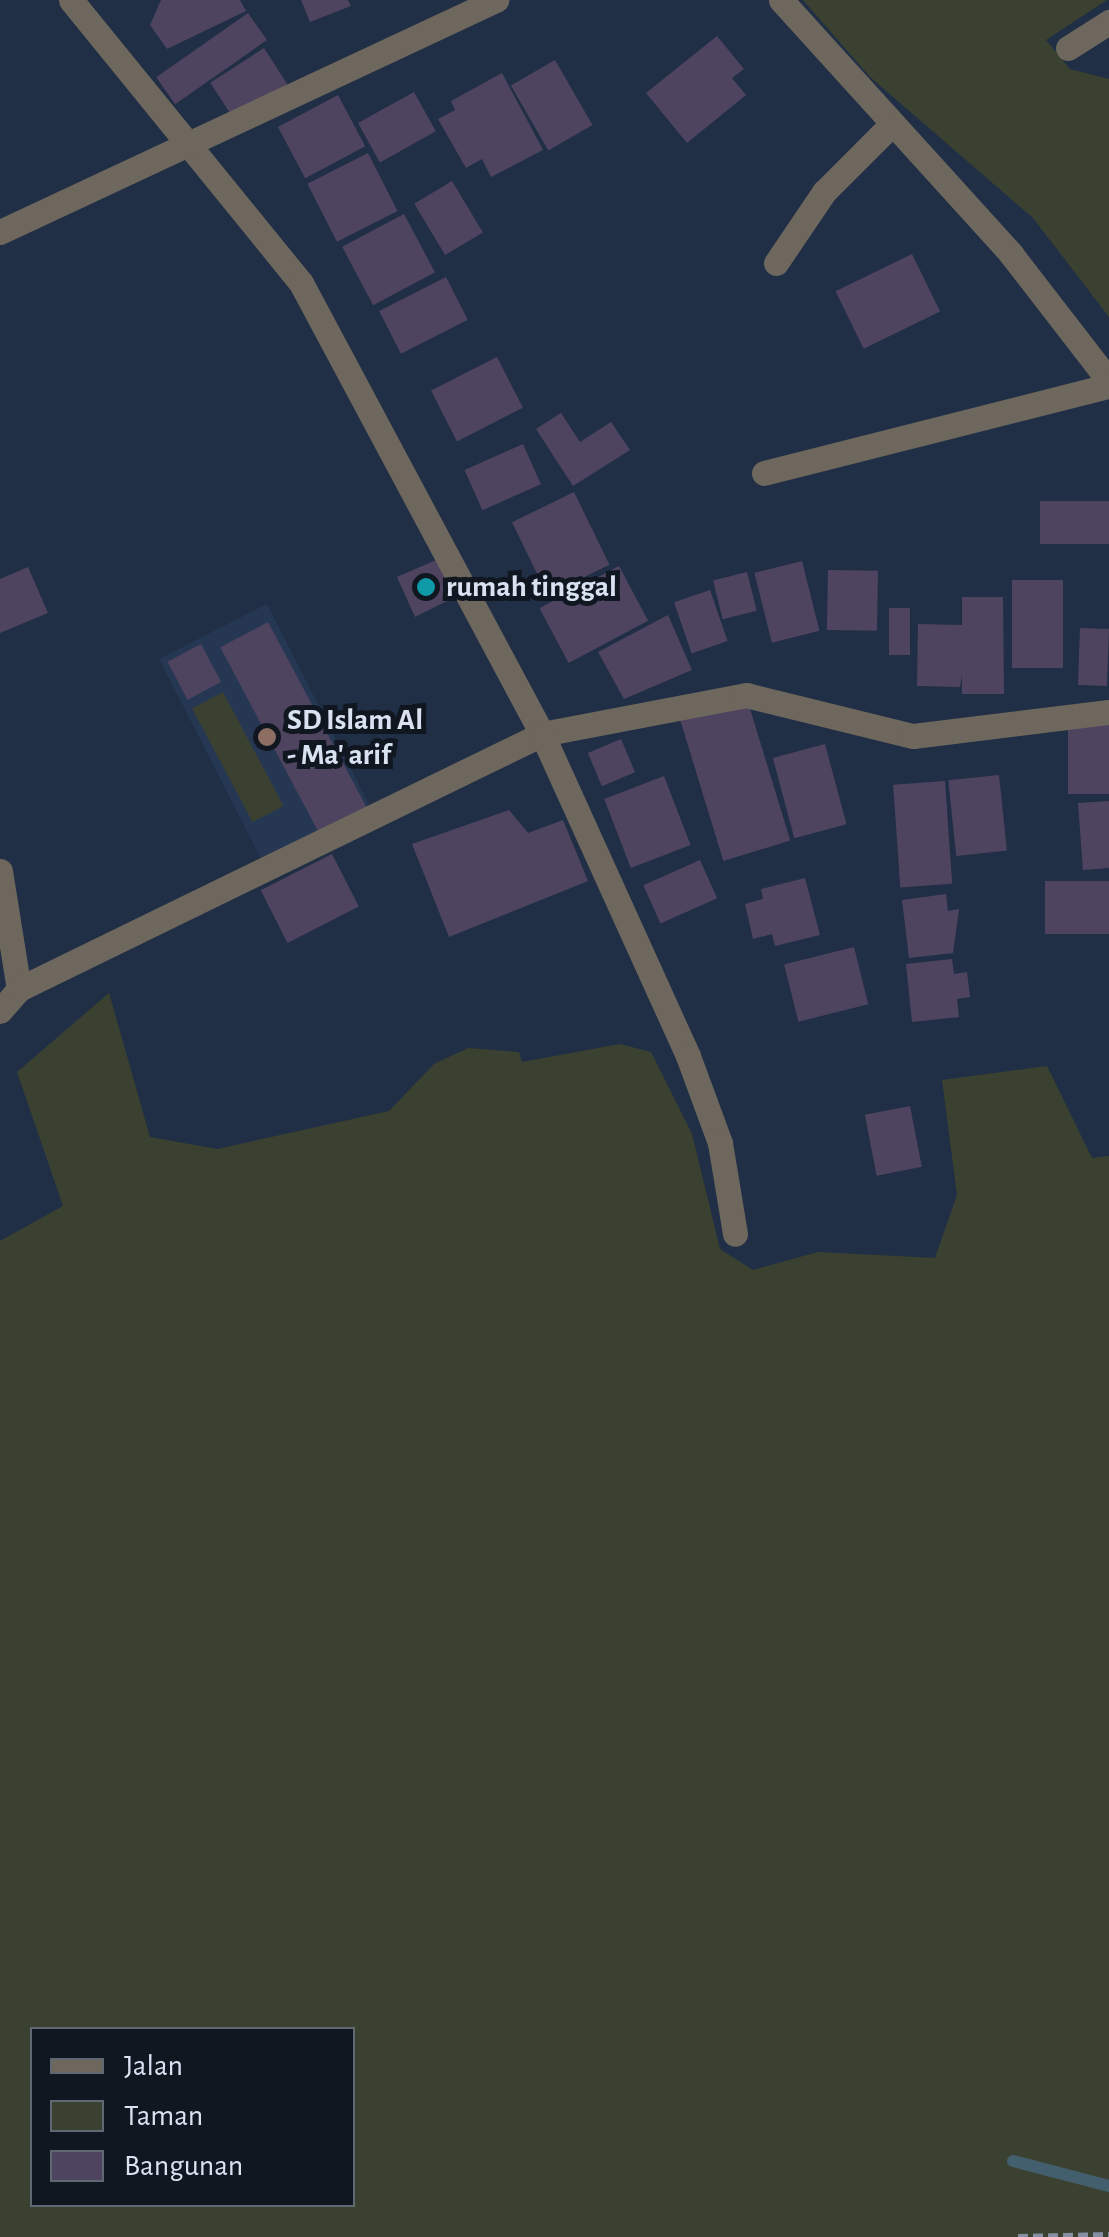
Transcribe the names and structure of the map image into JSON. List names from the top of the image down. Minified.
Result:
{"places":["rumah tinggal","SD Islam Al - Ma' arif"],"legend":["Jalan","Taman","Bangunan"]}
